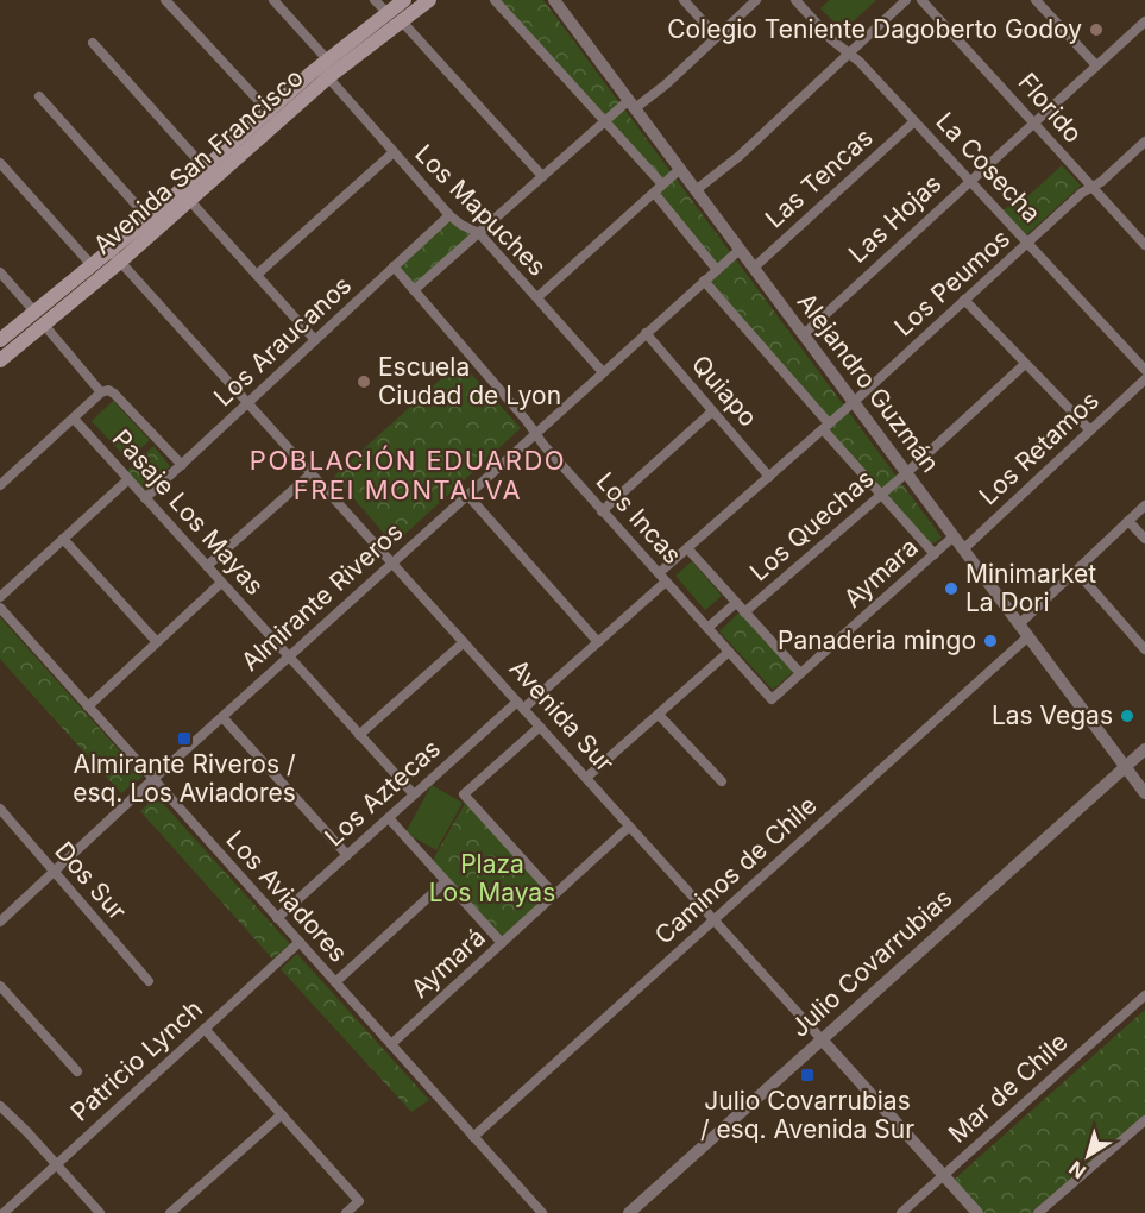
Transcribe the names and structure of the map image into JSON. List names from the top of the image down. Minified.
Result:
{"streets":{"main road":["Avenida San Francisco"],"street":["Florido","La Cosecha","Las Tencas","Los Mapuches","Las Hojas","Los Peumos","Los Araucanos","Alejandro Guzmán","Quiapo","Los Retamos","Pasaje Los Mayas","Los Incas","Los Quechas","Aymara","Almirante Riveros","Avenida Sur","Los Aztecas","Caminos de Chile","Dos Sur","Los Aviadores","Aymará","Julio Covarrubias","Patricio Lynch","Mar de Chile"]},"crossings":[["Florido","Las Hojas"],["Florido","Los Peumos"],["Avenida San Francisco","Los Mapuches"],["Avenida San Francisco","Avenida Sur"],["La Cosecha","Las Tencas"],["La Cosecha","Las Hojas"],["La Cosecha","Los Peumos"],["Las Tencas","Alejandro Guzmán"],["Los Mapuches","Los Araucanos"],["Los Mapuches","Almirante Riveros"],["Las Hojas","Alejandro Guzmán"],["Los Peumos","Alejandro Guzmán"],["Los Peumos","Los Aztecas"],["Los Araucanos","Pasaje Los Mayas"],["Los Araucanos","Los Incas"],["Los Araucanos","Avenida Sur"],["Alejandro Guzmán","Los Retamos"],["Alejandro Guzmán","Los Quechas"],["Alejandro Guzmán","Aymara"],["Alejandro Guzmán","Almirante Riveros"],["Alejandro Guzmán","Los Aztecas"],["Alejandro Guzmán","Caminos de Chile"],["Alejandro Guzmán","Julio Covarrubias"],["Quiapo","Almirante Riveros"],["Quiapo","Los Aztecas"],["Pasaje Los Mayas","Almirante Riveros"],["Pasaje Los Mayas","Los Aztecas"],["Los Incas","Los Quechas"],["Los Incas","Aymara"],["Los Incas","Almirante Riveros"],["Los Incas","Los Aztecas"],["Almirante Riveros","Avenida Sur"],["Almirante Riveros","Dos Sur"],["Almirante Riveros","Los Aviadores"],["Avenida Sur","Los Aztecas"],["Avenida Sur","Caminos de Chile"],["Avenida Sur","Aymará"],["Avenida Sur","Julio Covarrubias"],["Avenida Sur","Mar de Chile"],["Los Aztecas","Los Aviadores"],["Caminos de Chile","Los Aviadores"],["Los Aviadores","Aymará"],["Los Aviadores","Patricio Lynch"]],"districts":["POBLACIÓN EDUARDO FREI MONTALVA"],"parks":["Plaza Los Mayas"],"places":{"other":["Colegio Teniente Dagoberto Godoy","Escuela Ciudad de Lyon","Minimarket La Dori","Panaderia mingo","Las Vegas"],"transit":["Almirante Riveros / esq. Los Aviadores","Julio Covarrubias / esq. Avenida Sur"]},"north":"bottom left"}
